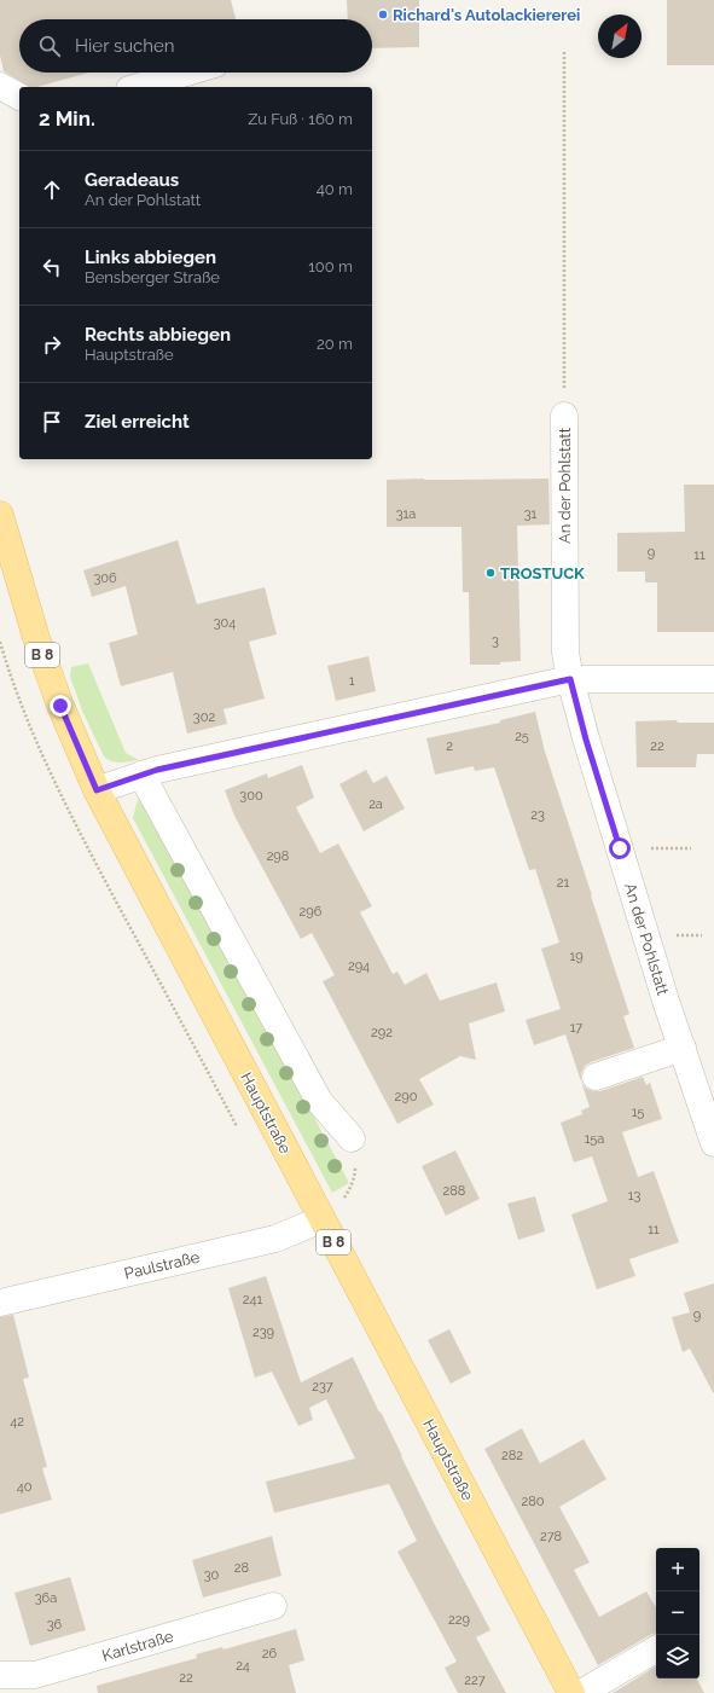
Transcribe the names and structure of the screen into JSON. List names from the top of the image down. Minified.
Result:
{"streets":{"main road":["B 8","Hauptstraße"],"street":["An der Pohlstatt","Paulstraße","Karlstraße"]},"crossings":[["Hauptstraße","Paulstraße"]],"places":["Richard's Autolackiererei","TROSTUCK"],"house_numbers":["31a","31","9","11","306","304","3","1","302","25","2","22","300","2a","23","298","21","296","19","294","17","292","290","15","15a","288","13","11","241","9","239","237","42","282","40","280","278","28","30","36a","229","36","26","24","22","227"],"north":"top right","page":{"search":"Hier suchen","heading":["2 Min.","Zu Fuß · 160 m"],"list":[["Geradeaus","An der Pohlstatt","40 m"],["Links abbiegen","Bensberger Straße","100 m"],["Rechts abbiegen","Hauptstraße","20 m"],"Ziel erreicht"],"map_buttons":["+","−"]}}
